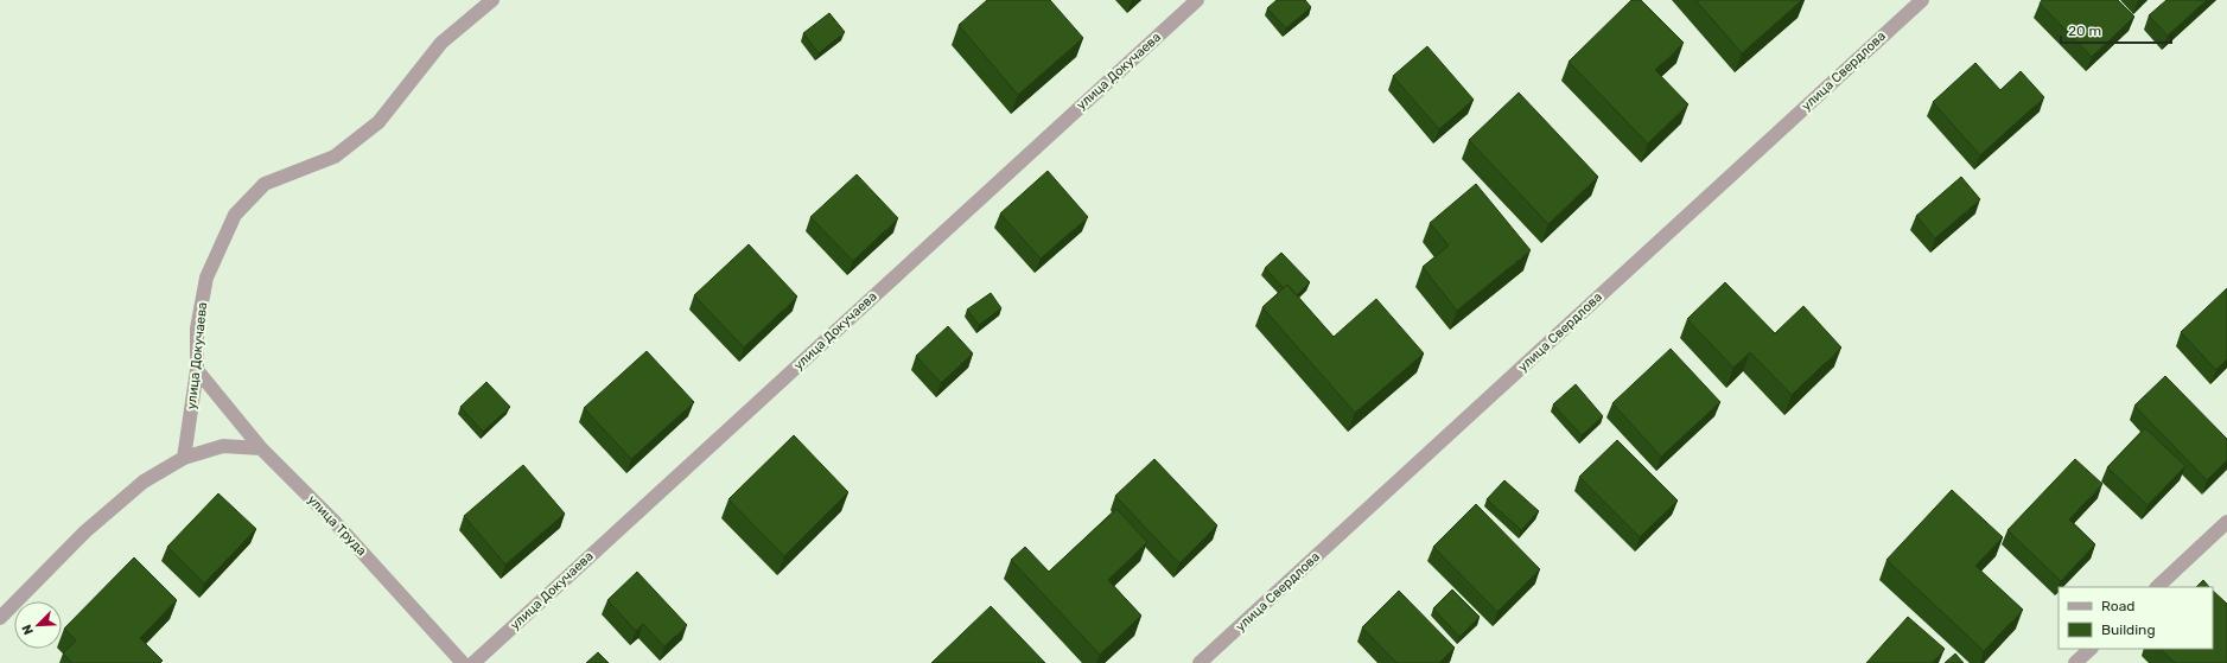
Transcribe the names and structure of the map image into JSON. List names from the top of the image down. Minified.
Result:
{"streets":{"street":["улица Докучаева","улица Свердлова","улица Труда"]},"crossings":[["улица Докучаева","улица Труда"]],"legend":["Road","Building"],"scale_bar":"20 m","north":"bottom left"}
